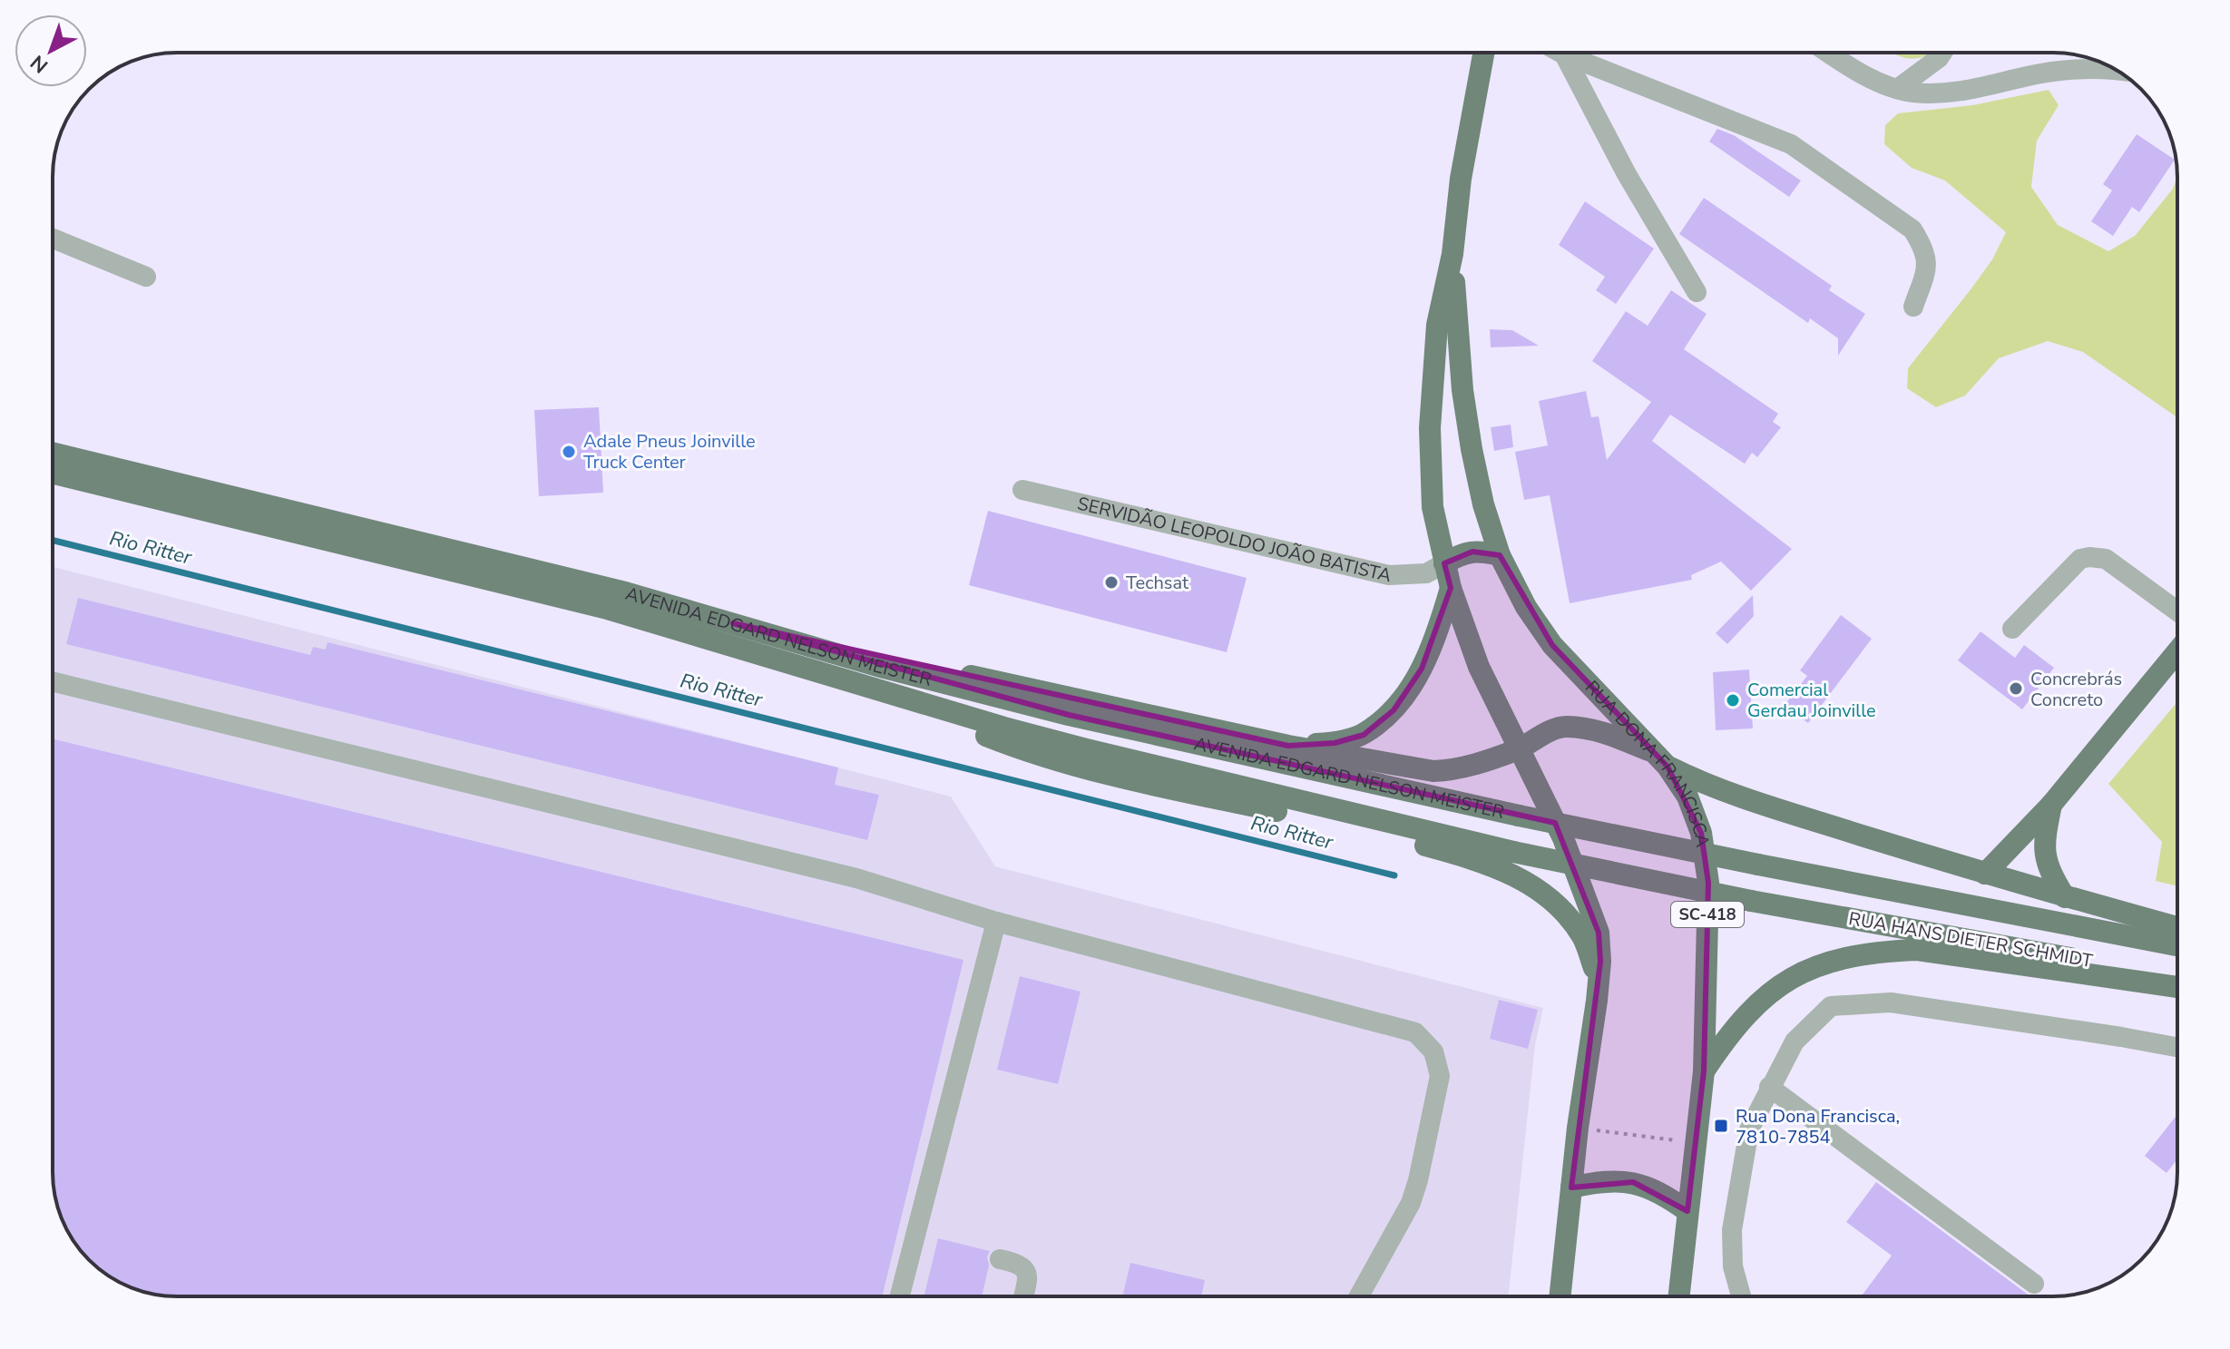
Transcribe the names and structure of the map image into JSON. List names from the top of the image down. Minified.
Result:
{"streets":{"main road":["AVENIDA EDGARD NELSON MEISTER","RUA DONA FRANCISCA","SC-418","RUA HANS DIETER SCHMIDT"],"street":["SERVIDÃO LEOPOLDO JOÃO BATISTA"]},"crossings":[["SERVIDÃO LEOPOLDO JOÃO BATISTA","RUA DONA FRANCISCA"],["AVENIDA EDGARD NELSON MEISTER","RUA HANS DIETER SCHMIDT"]],"water":["Rio Ritter"],"places":{"other":["Adale Pneus Joinville Truck Center","Techsat","Concrebrás Concreto","Comercial Gerdau Joinville"],"transit":["Rua Dona Francisca, 7810-7854"]},"north":"bottom left"}
